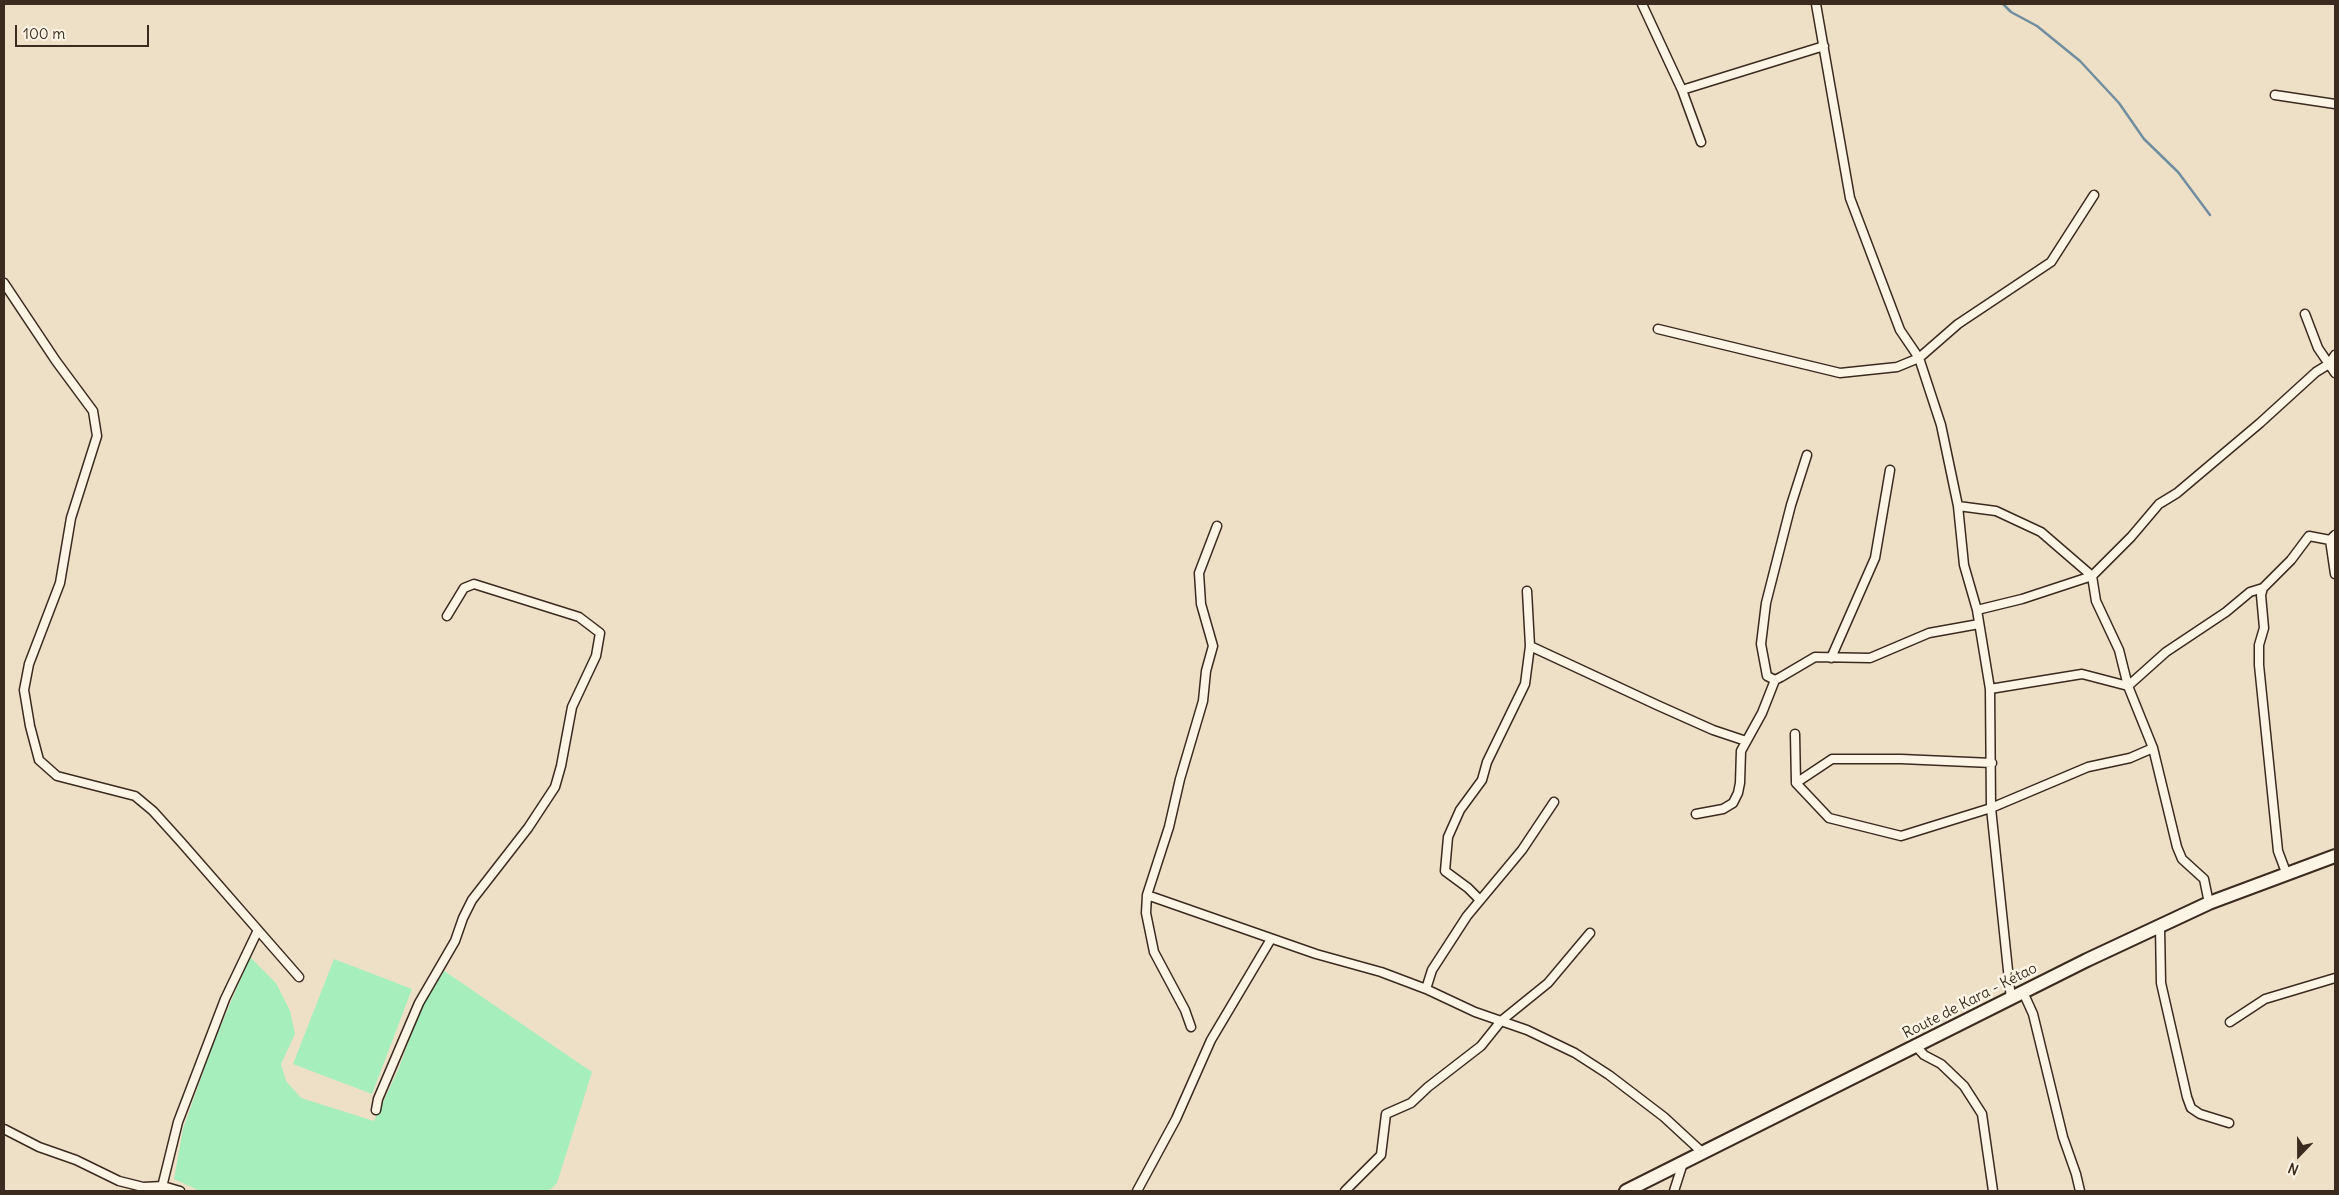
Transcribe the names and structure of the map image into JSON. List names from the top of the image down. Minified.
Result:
{"streets":{"main road":["Route de Kara - Kétao"]},"scale_bar":"100 m","north":"bottom"}
